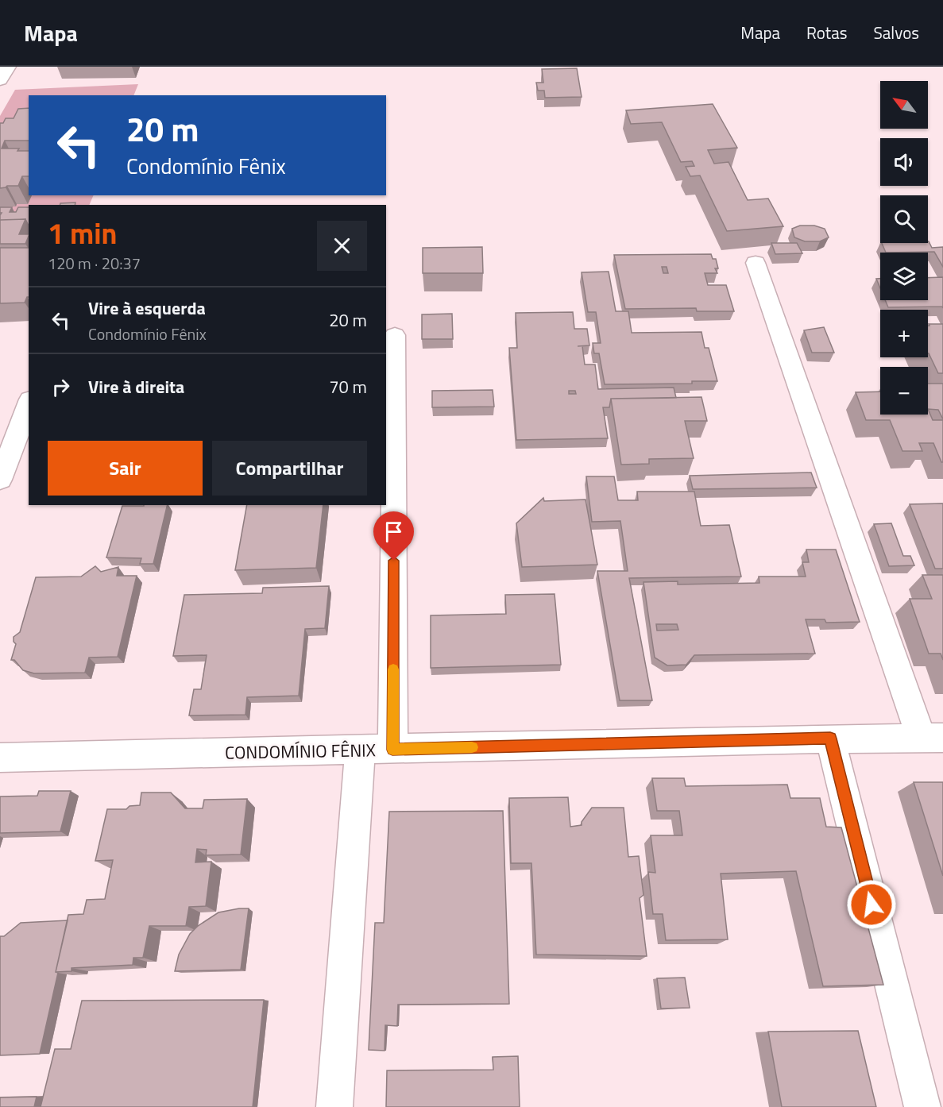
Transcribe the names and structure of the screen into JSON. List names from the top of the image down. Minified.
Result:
{"streets":{"street":["CONDOMÍNIO FÊNIX"]},"north":"top left","page":{"header":"Mapa","nav":["Mapa","Rotas","Salvos"],"map_buttons":["+","−"],"turn":["20 m","Condomínio Fênix"],"heading":["1 min","120 m · 20:37"],"list":[{"name":"Vire à esquerda","note":"Condomínio Fênix","value":"20 m"},{"name":"Vire à direita","value":"70 m"}],"buttons":["Sair","Compartilhar"]}}
